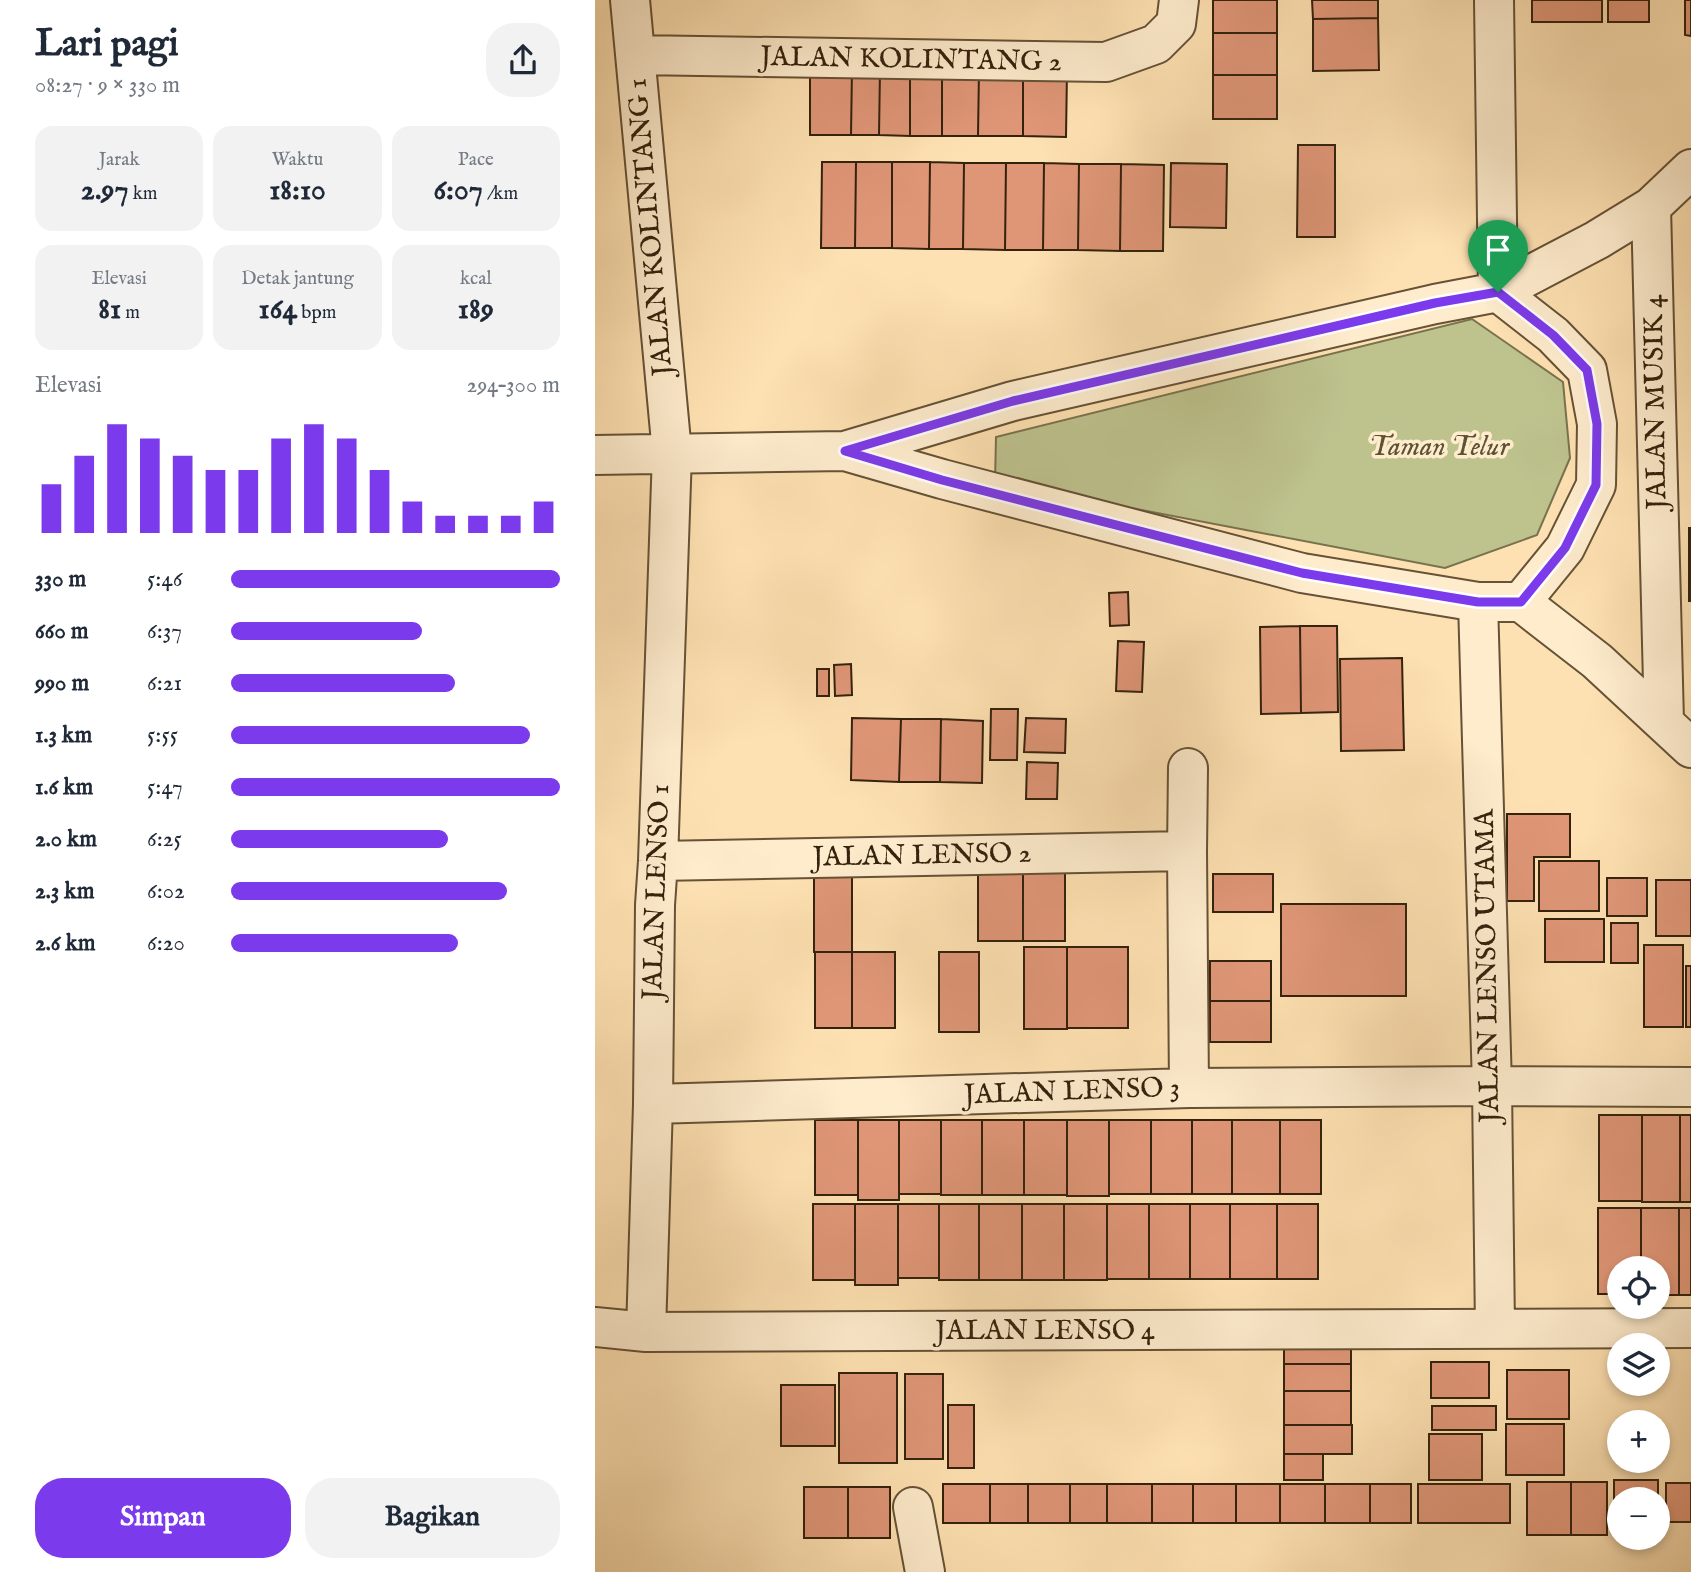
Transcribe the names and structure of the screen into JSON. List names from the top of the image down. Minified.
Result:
{"streets":{"street":["JALAN KOLINTANG 2","JALAN KOLINTANG 1","JALAN MUSIK 4","JALAN LENSO 2","JALAN LENSO 1","JALAN LENSO UTAMA","JALAN LENSO 3","JALAN LENSO 4"]},"crossings":[["JALAN KOLINTANG 2","JALAN KOLINTANG 1"],["JALAN KOLINTANG 1","JALAN LENSO 1"],["JALAN LENSO 2","JALAN LENSO 1"],["JALAN LENSO 1","JALAN LENSO 3"],["JALAN LENSO 1","JALAN LENSO 4"],["JALAN LENSO UTAMA","JALAN LENSO 3"],["JALAN LENSO UTAMA","JALAN LENSO 4"]],"parks":["Taman Telur"],"page":{"heading":["Lari pagi","08:27 · 9 × 330 m"],"stats":[["Jarak","2.97 km"],["Waktu","18:10"],["Pace","6:07 /km"],["Elevasi","81 m"],["Detak jantung","164 bpm"],["kcal","189"]],"chart":["Elevasi","294–300 m"],"list":[{"name":"330 m","note":"5:46"},{"name":"660 m","note":"6:37"},{"name":"990 m","note":"6:21"},{"name":"1.3 km","note":"5:55"},{"name":"1.6 km","note":"5:47"},{"name":"2.0 km","note":"6:25"},{"name":"2.3 km","note":"6:02"},{"name":"2.6 km","note":"6:20"}],"map_buttons":["+","−"],"buttons":["Simpan","Bagikan"]}}
